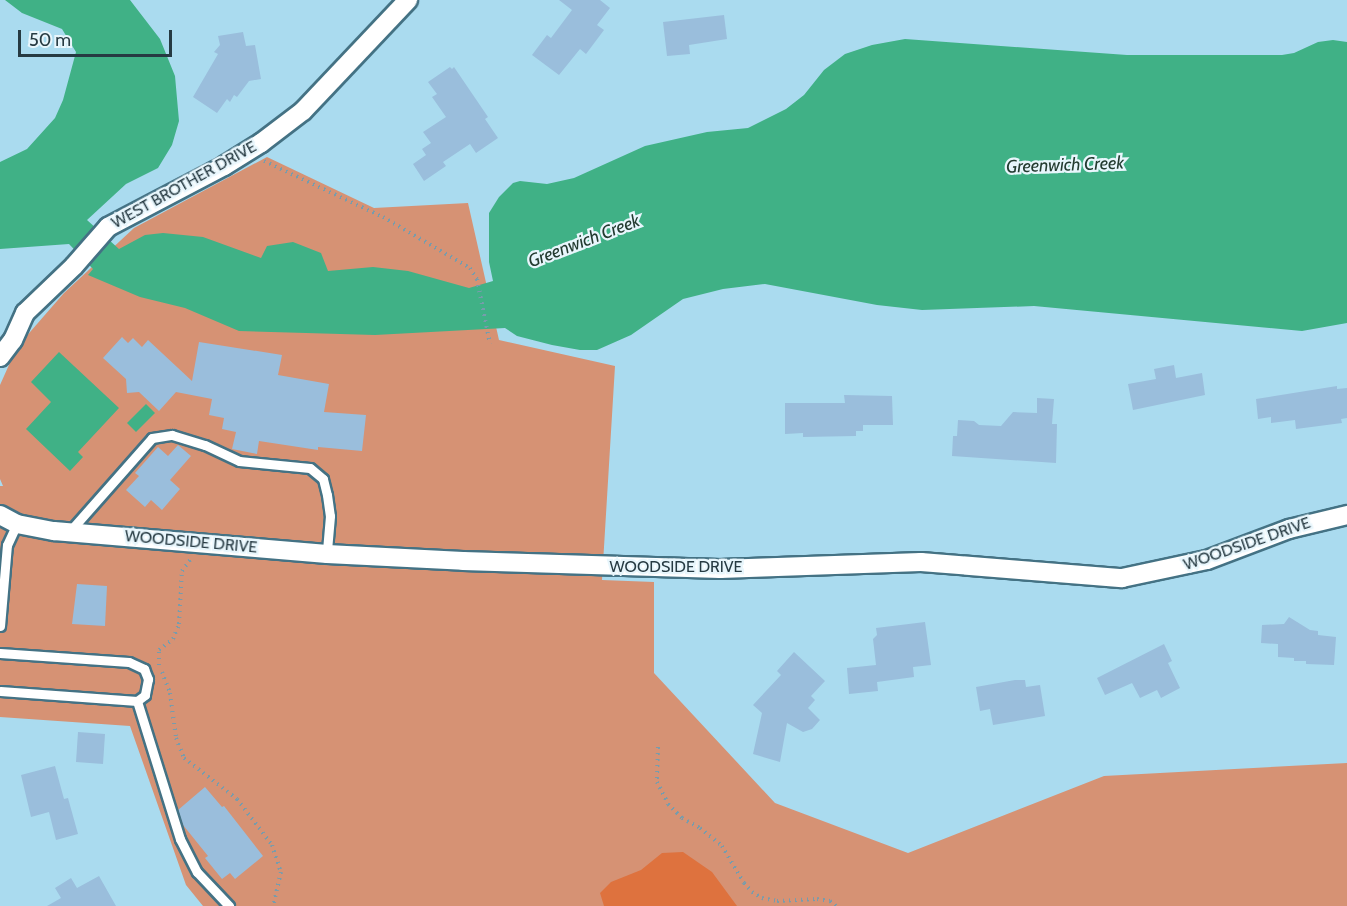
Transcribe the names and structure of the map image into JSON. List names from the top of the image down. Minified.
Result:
{"streets":{"street":["WEST BROTHER DRIVE","WOODSIDE DRIVE"]},"water":["Greenwich Creek"],"scale_bar":"50 m"}
